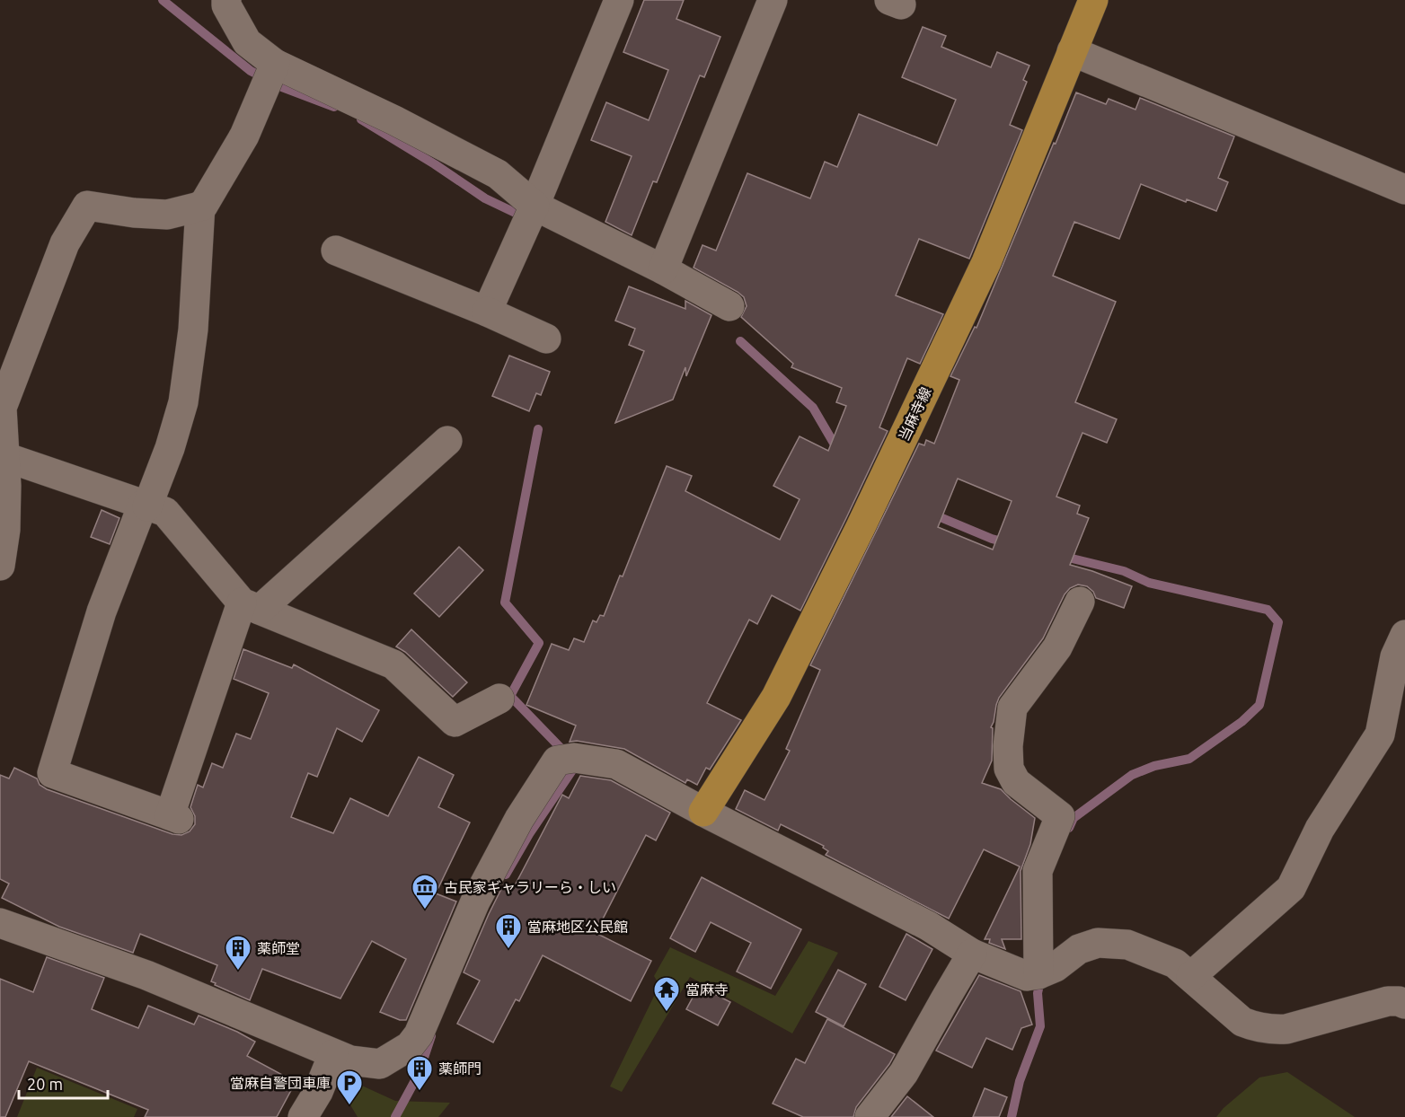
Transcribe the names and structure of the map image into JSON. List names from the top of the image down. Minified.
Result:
{"streets":{"main road":["当麻寺線"]},"places":{"museum":["古民家ギャラリーら・しい"],"building":["當麻地区公民館","薬師堂","薬師門"],"temple":["當麻寺"],"parking":["當麻自警団車庫"]},"scale_bar":"20 m"}
